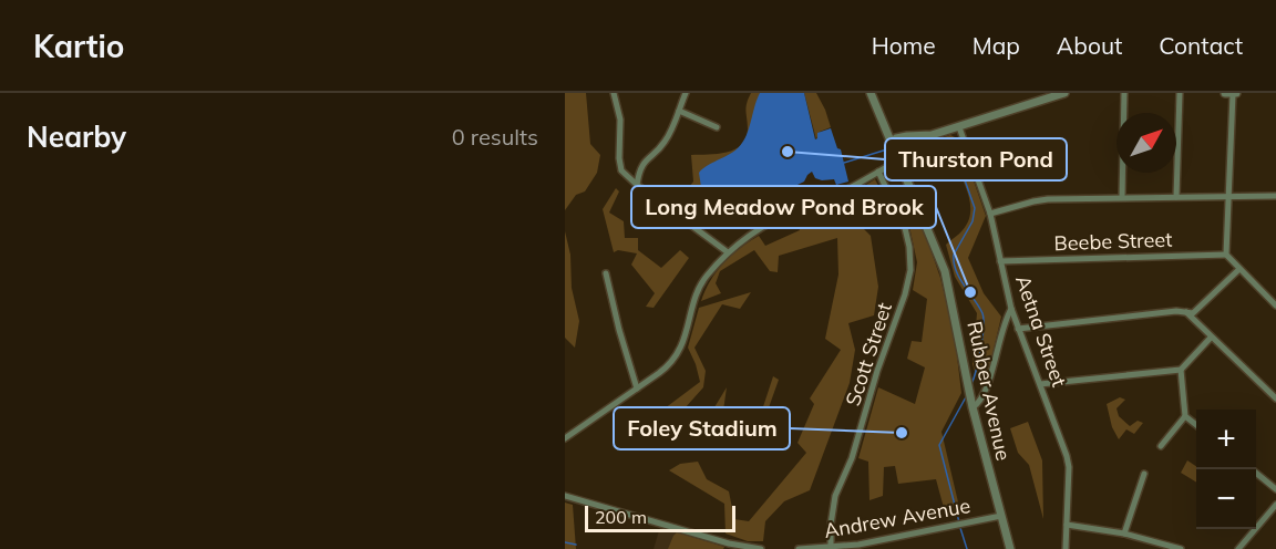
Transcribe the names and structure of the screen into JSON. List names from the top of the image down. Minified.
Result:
{"streets":{"street":["Beebe Street","Aetna Street","Scott Street","Rubber Avenue","Andrew Avenue"]},"crossings":[["Beebe Street","Aetna Street"],["Scott Street","Andrew Avenue"],["Rubber Avenue","Andrew Avenue"]],"places":["Thurston Pond","Long Meadow Pond Brook","Foley Stadium"],"scale_bar":"200 m","north":"top right","page":{"header":"Kartio","nav":["Home","Map","About","Contact"],"heading":["Nearby","0 results"],"map_buttons":["+","−"],"scale":"200 m"}}
